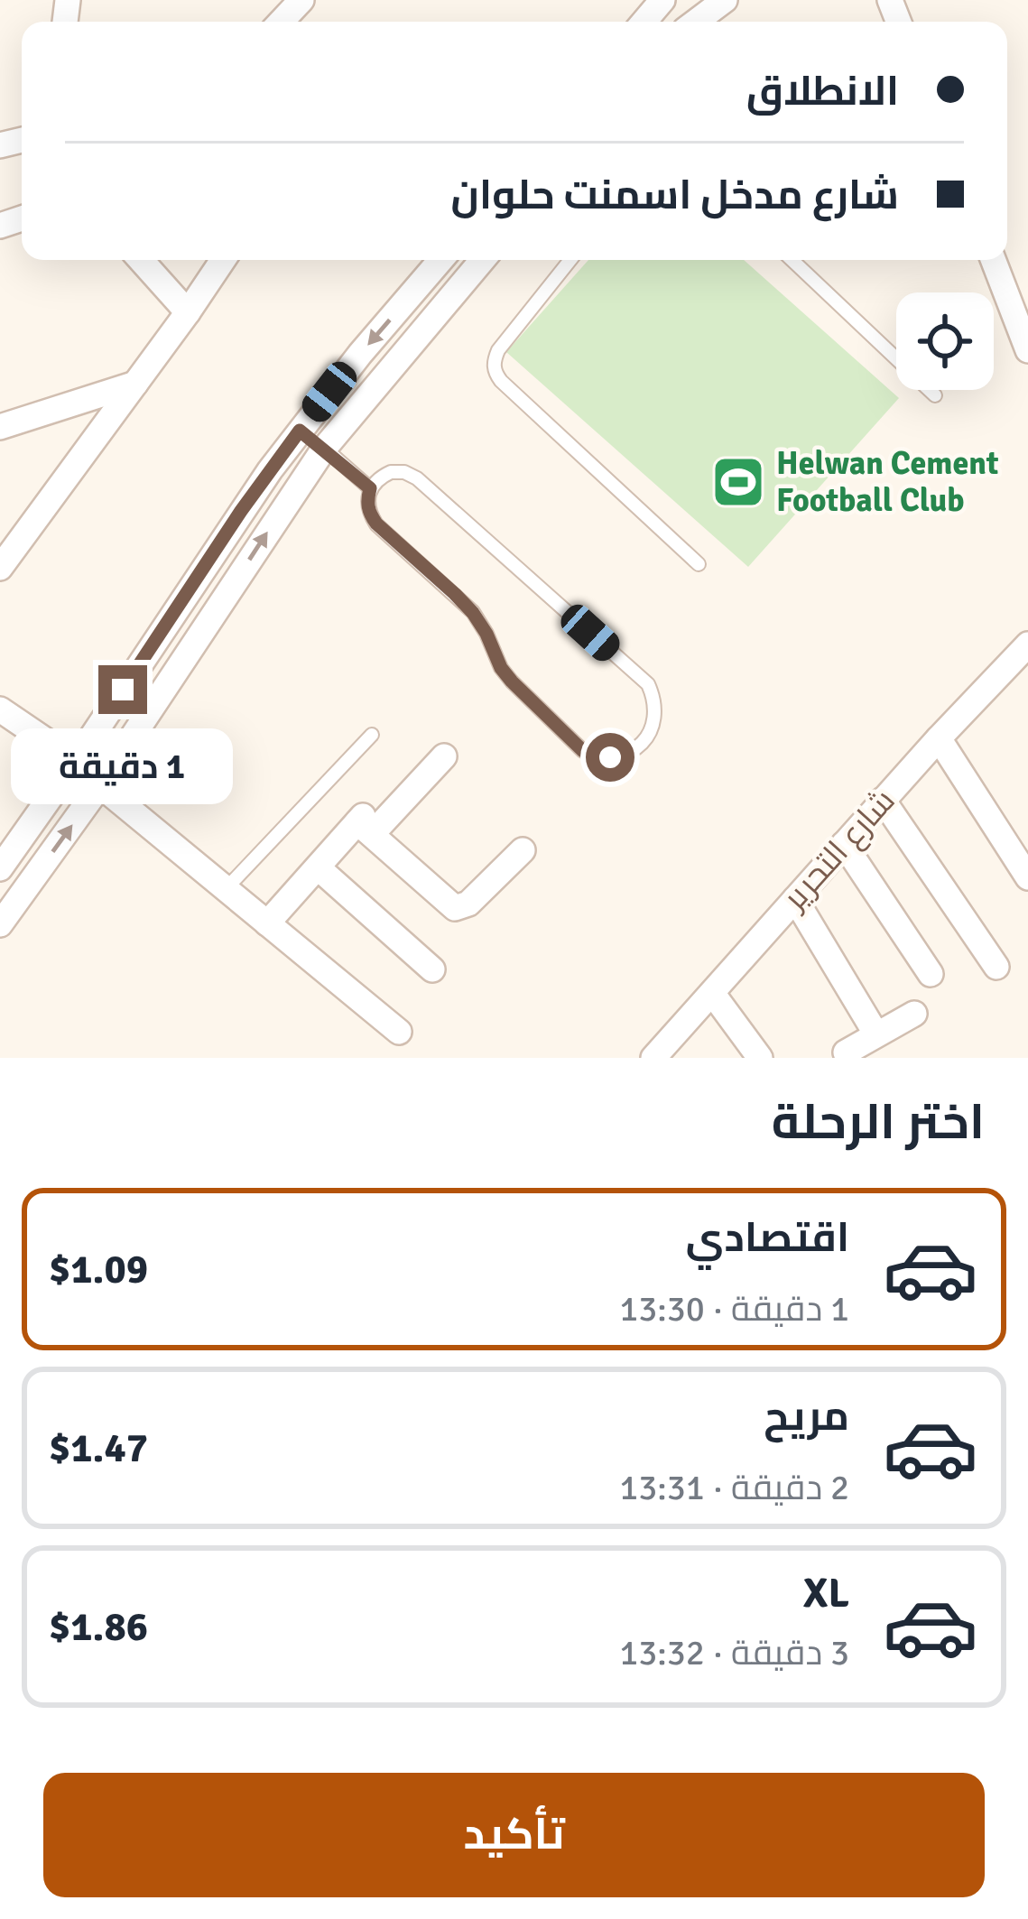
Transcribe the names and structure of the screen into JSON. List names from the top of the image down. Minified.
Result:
{"streets":{"street":["شارع التحرير"]},"places":{"sports":["Helwan Cement Football Club"]},"page":{"banner":["الانطلاق","شارع مدخل اسمنت حلوان"],"bubble":"1 دقيقة","heading":"اختر الرحلة","list":[{"name":"اقتصادي","note":"1 دقيقة · 13:30","value":"$1.09"},{"name":"مريح","note":"2 دقيقة · 13:31","value":"$1.47"},{"name":"XL","note":"3 دقيقة · 13:32","value":"$1.86"}],"buttons":"تأكيد"}}
